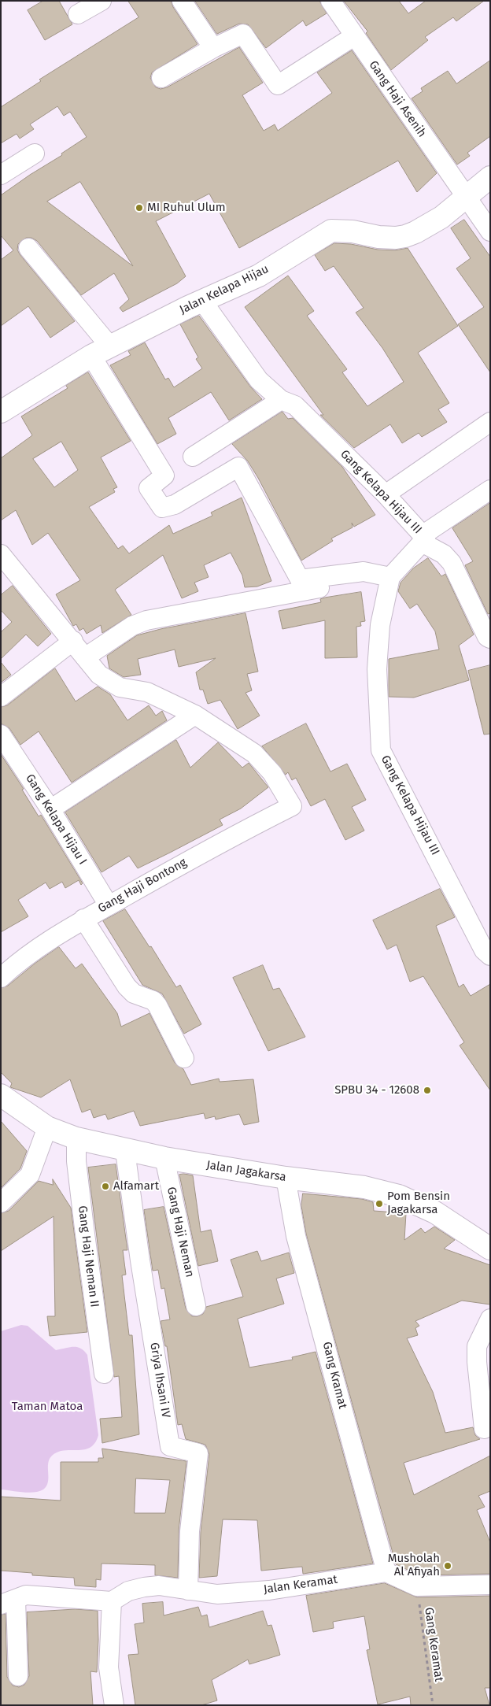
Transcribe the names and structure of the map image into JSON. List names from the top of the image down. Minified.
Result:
{"streets":{"street":["Gang Haji Asenih","Jalan Kelapa Hijau","Gang Kelapa Hijau III","Gang Kelapa Hijau I","Gang Haji Bontong","Jalan Jagakarsa","Gang Haji Neman","Gang Haji Neman II","Gang Kramat","Griya Ihsani IV","Jalan Keramat"],"path":["Gang Keramat"]},"crossings":[["Gang Haji Asenih","Jalan Kelapa Hijau"],["Jalan Kelapa Hijau","Gang Kelapa Hijau III"],["Gang Kelapa Hijau I","Gang Haji Bontong"],["Jalan Jagakarsa","Gang Haji Neman"],["Jalan Jagakarsa","Gang Haji Neman II"],["Jalan Jagakarsa","Gang Kramat"],["Jalan Jagakarsa","Griya Ihsani IV"],["Gang Kramat","Jalan Keramat"],["Griya Ihsani IV","Jalan Keramat"]],"parks":["Taman Matoa"],"places":["MI Ruhul Ulum","SPBU 34 - 12608","Alfamart","Pom Bensin Jagakarsa","Musholah Al Afiyah"]}
